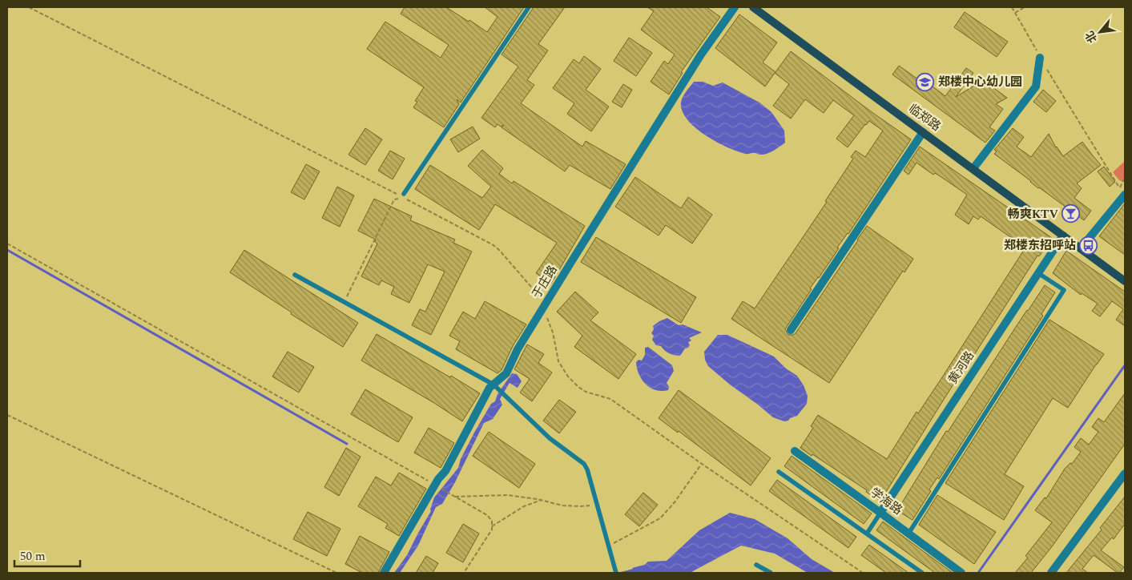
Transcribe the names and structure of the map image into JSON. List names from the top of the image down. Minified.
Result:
{"streets":{"main road":["临郑路"],"street":["于庄路","黄河路","学海路"]},"crossings":[["临郑路","黄河路"],["黄河路","学海路"]],"places":{"school or university":["郑楼中心幼儿园"],"bar":["畅爽KTV"],"bus stop":["郑楼东招呼站"]},"scale_bar":"50 m","north":"bottom left"}
